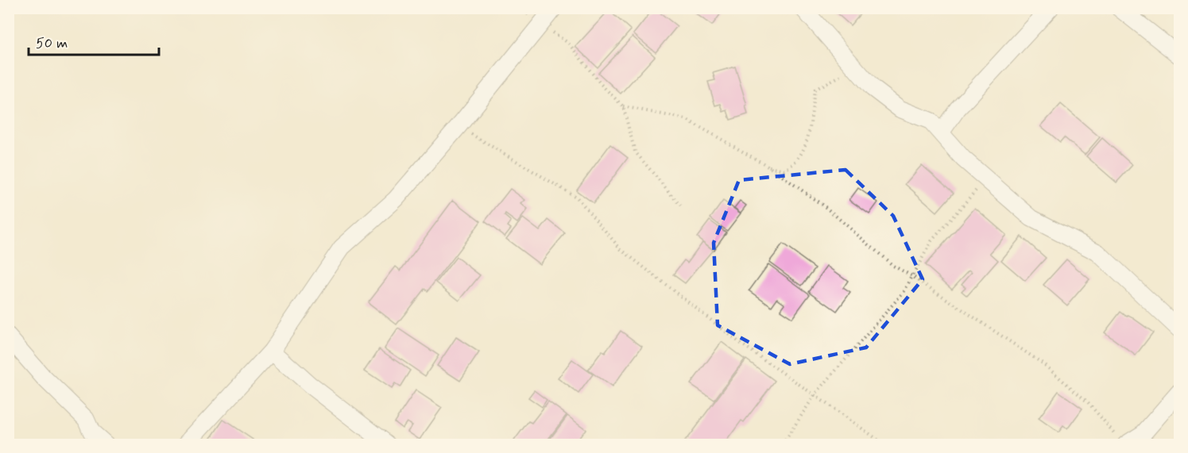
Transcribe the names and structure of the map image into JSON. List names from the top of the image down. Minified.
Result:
{"scale_bar":"50 m"}
